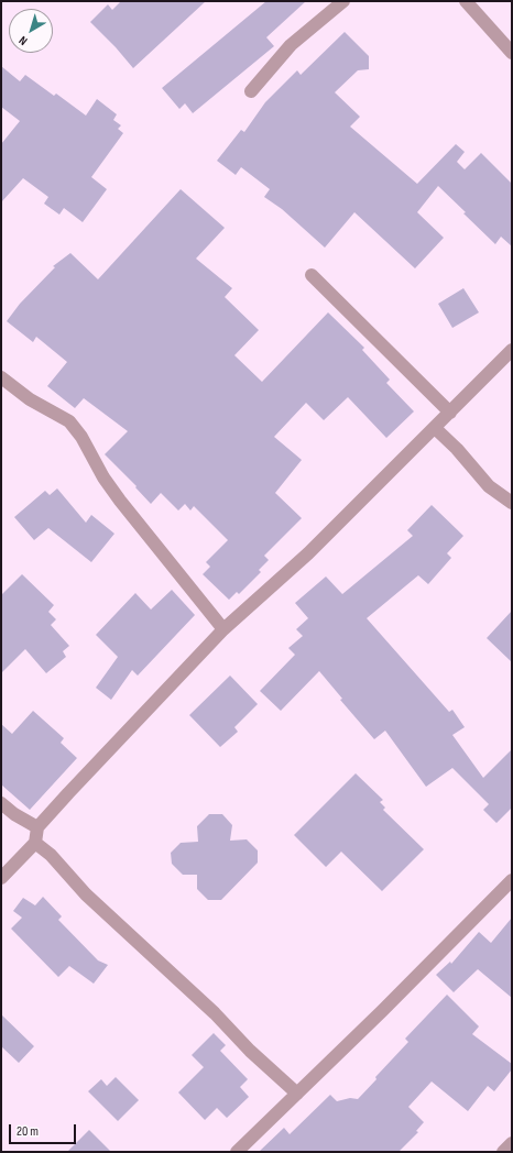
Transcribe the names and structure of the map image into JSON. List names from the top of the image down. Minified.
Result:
{"scale_bar":"20 m","north":"bottom left"}
